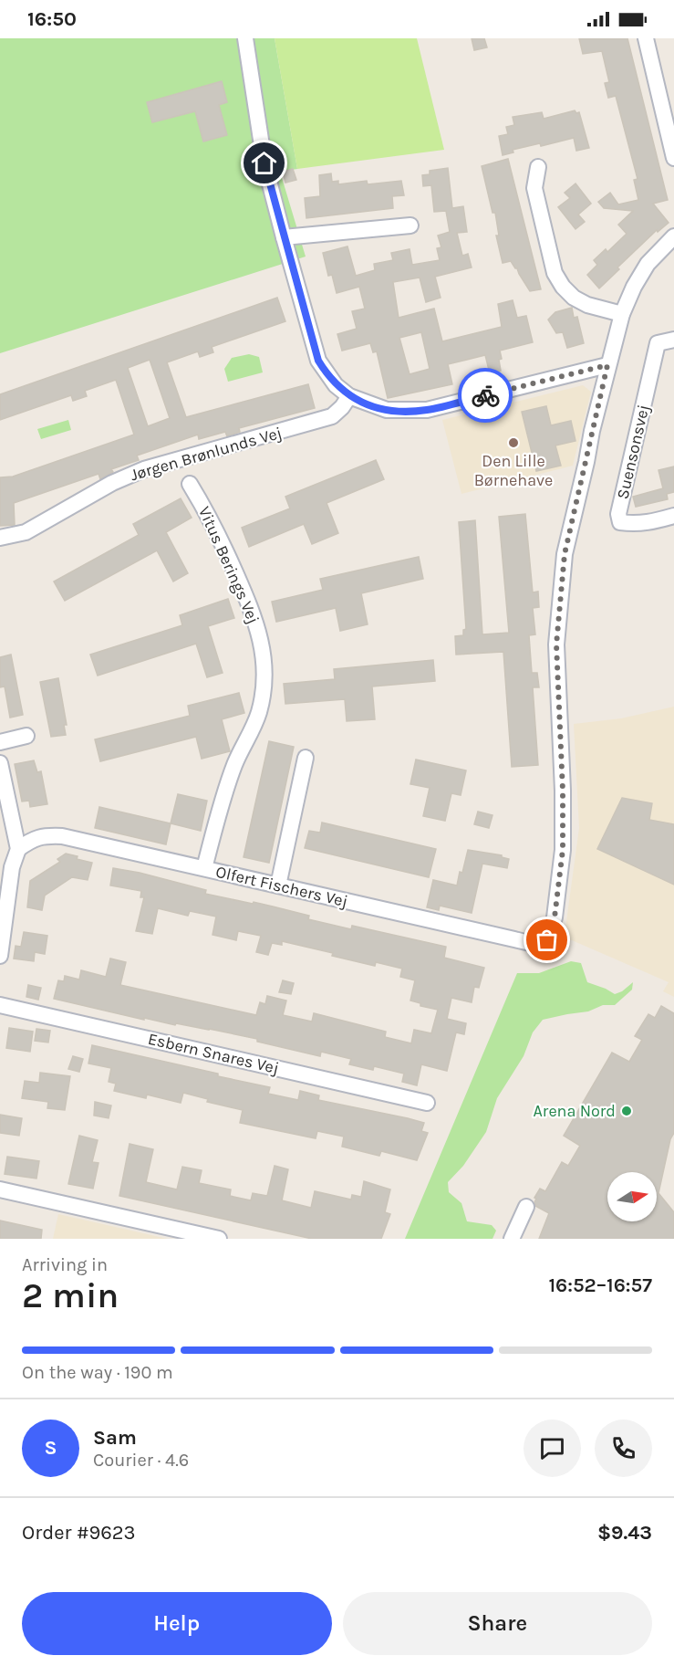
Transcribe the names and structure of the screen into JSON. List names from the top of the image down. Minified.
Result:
{"streets":{"street":["Suensonsvej","Jørgen Brønlunds Vej","Vitus Berings Vej","Olfert Fischers Vej","Esbern Snares Vej"]},"crossings":[["Vitus Berings Vej","Olfert Fischers Vej"]],"places":["Den Lille Børnehave","Arena Nord"],"north":"right","page":{"status":"16:50","heading":["2 min","Arriving in","16:52–16:57"],"panel":["Sam","Courier · 4.6","Order #9623","$9.43"],"bar":"On the way · 190 m","round":"S","buttons":["Help","Share"]}}
